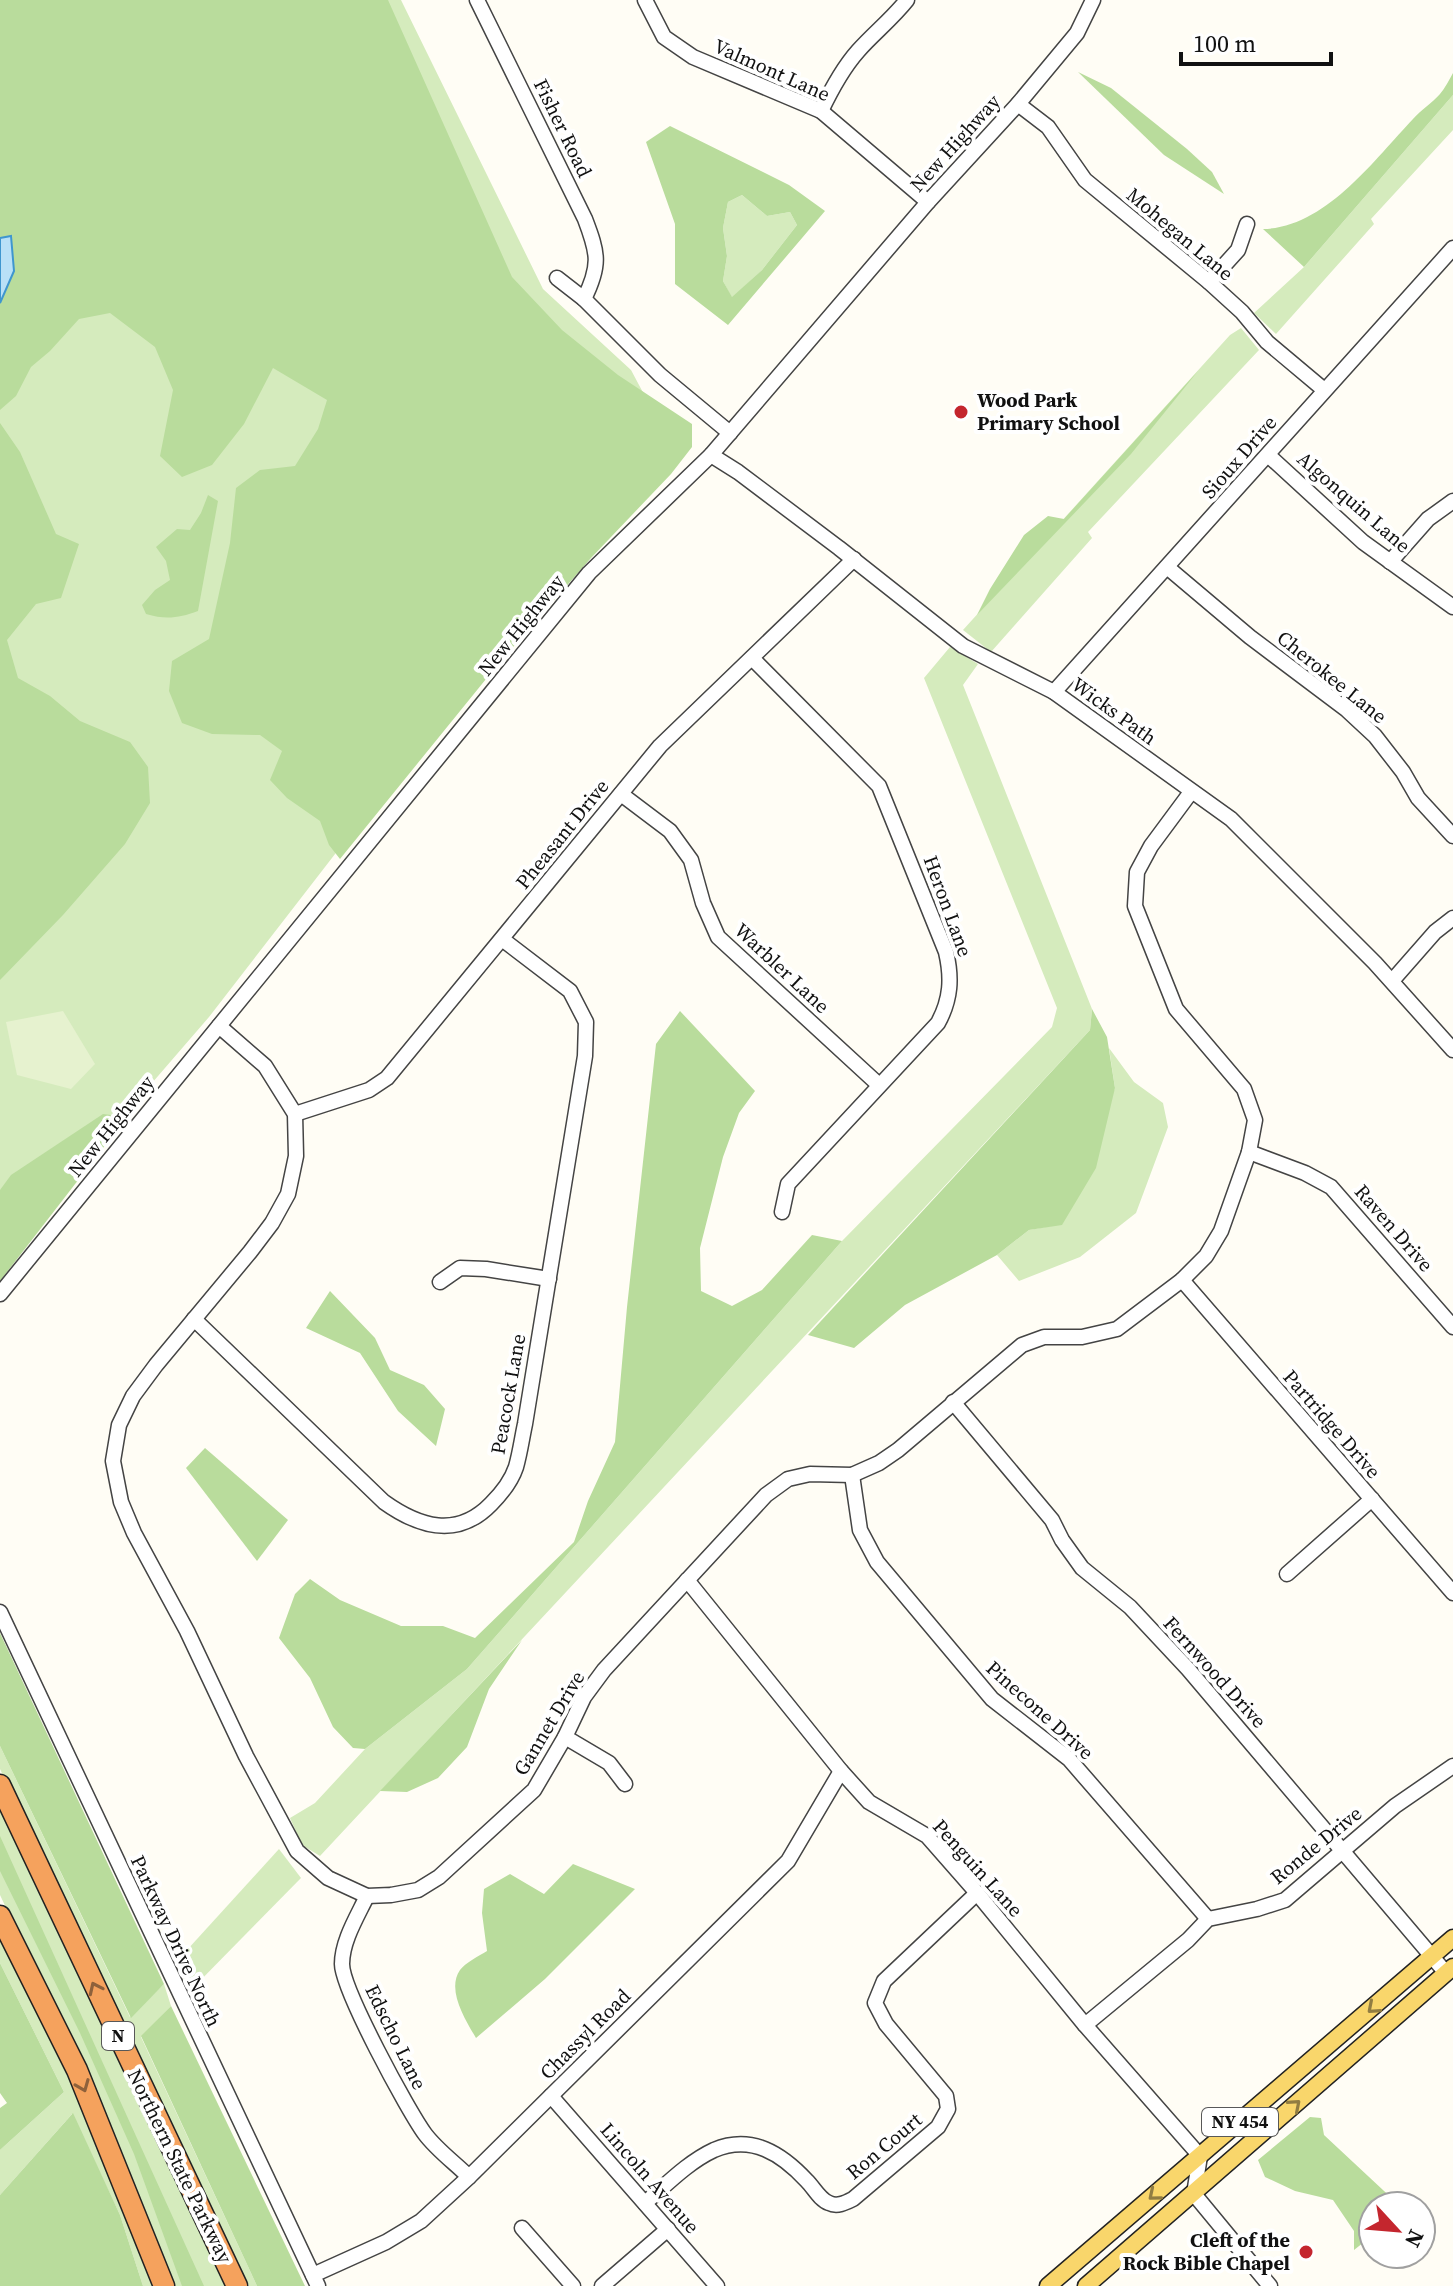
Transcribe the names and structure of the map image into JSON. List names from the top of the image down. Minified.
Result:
{"streets":{"highway":["N","Northern State Parkway"],"main road":["NY 454"],"street":["Valmont Lane","Fisher Road","New Highway","Mohegan Lane","Sioux Drive","Algonquin Lane","Cherokee Lane","Wicks Path","Pheasant Drive","Heron Lane","Warbler Lane","Raven Drive","Peacock Lane","Partridge Drive","Fernwood Drive","Pinecone Drive","Gannet Drive","Ronde Drive","Penguin Lane","Parkway Drive North","Chassyl Road","Edscho Lane","Ron Court","Lincoln Avenue"]},"crossings":[["Valmont Lane","New Highway"],["New Highway","Mohegan Lane"],["New Highway","Wicks Path"],["Mohegan Lane","Sioux Drive"],["Sioux Drive","Algonquin Lane"],["Sioux Drive","Cherokee Lane"],["Sioux Drive","Wicks Path"],["Wicks Path","Pheasant Drive"],["Wicks Path","Gannet Drive"],["Pheasant Drive","Heron Lane"],["Pheasant Drive","Warbler Lane"],["Pheasant Drive","Peacock Lane"],["Heron Lane","Warbler Lane"],["Raven Drive","Gannet Drive"],["Partridge Drive","Gannet Drive"],["Fernwood Drive","Gannet Drive"],["Fernwood Drive","Ronde Drive"],["Fernwood Drive","NY 454"],["Pinecone Drive","Gannet Drive"],["Pinecone Drive","Ronde Drive"],["Gannet Drive","Penguin Lane"],["Gannet Drive","Edscho Lane"],["Penguin Lane","Chassyl Road"],["Penguin Lane","NY 454"],["Penguin Lane","Ron Court"],["Parkway Drive North","Chassyl Road"],["Chassyl Road","Edscho Lane"],["Chassyl Road","Lincoln Avenue"],["Ron Court","Lincoln Avenue"]],"places":["Wood Park Primary School","Cleft of the Rock Bible Chapel"],"scale_bar":"100 m","north":"bottom right"}
